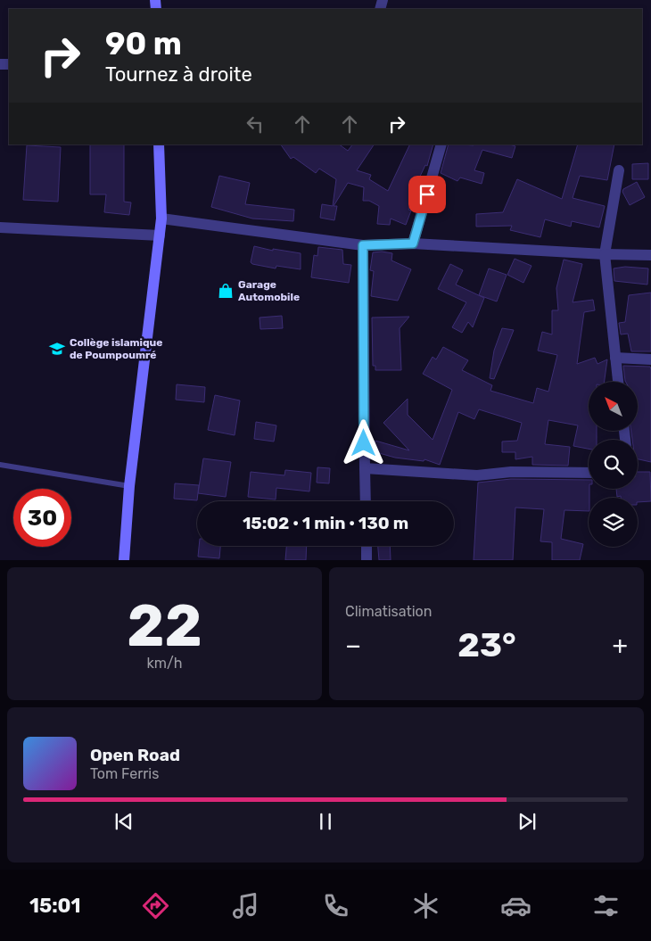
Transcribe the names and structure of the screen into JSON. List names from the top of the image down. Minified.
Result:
{"places":{"shop":["Garage Automobile"],"school or university":["Collège islamique de Poumpoumré"]},"north":"top left","page":{"turn":["90 m","Tournez à droite"],"limit":"30","trip":"15:02 · 1 min · 130 m","tile":[["22","km/h"],"Climatisation"],"heat":["−","23°","+"],"song":["Open Road","Tom Ferris"],"tabs":"15:01"}}
